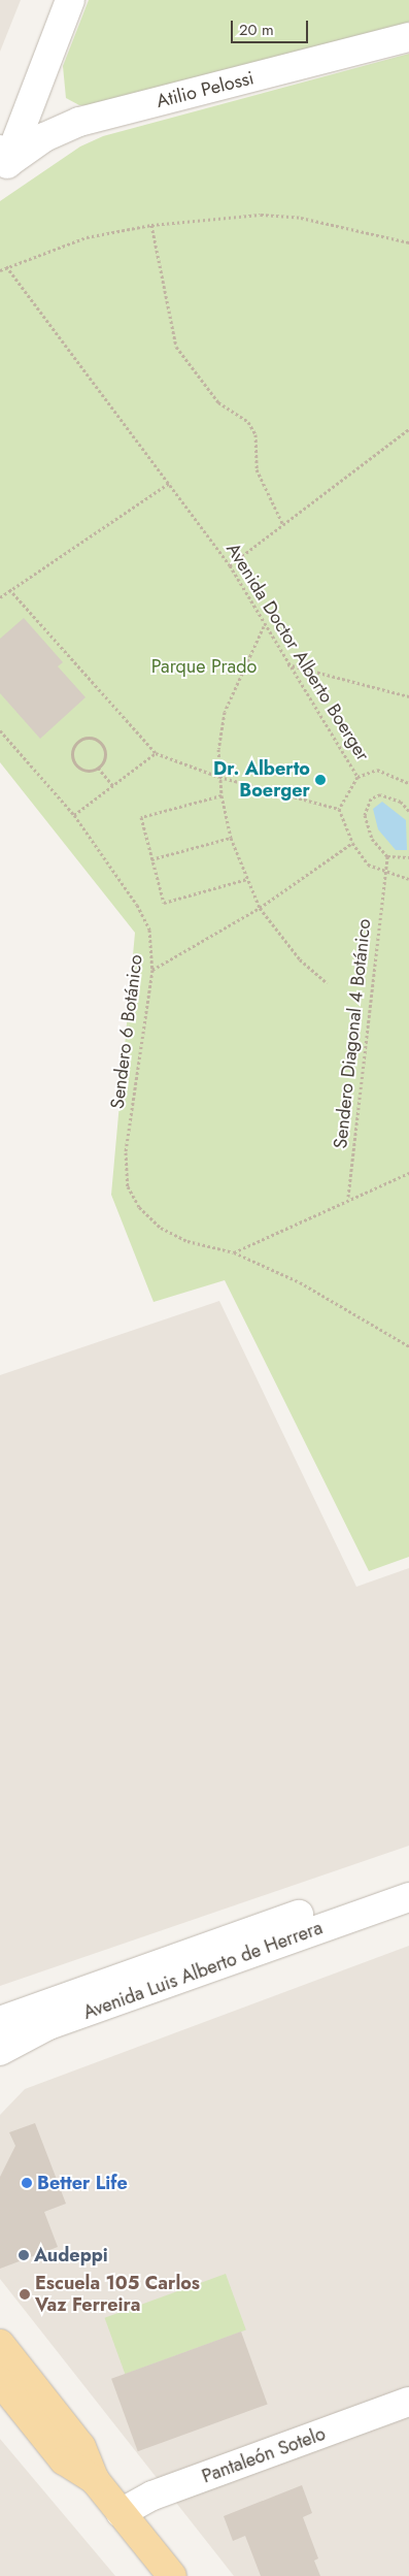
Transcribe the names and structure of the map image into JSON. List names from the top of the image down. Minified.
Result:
{"streets":{"street":["Atilio Pelossi","Avenida Luis Alberto de Herrera","Pantaleón Sotelo"],"path":["Avenida Doctor Alberto Boerger","Sendero 6 Botánico","Sendero Diagonal 4 Botánico"]},"parks":["Parque Prado"],"places":["Dr. Alberto Boerger","Better Life","Audeppi","Escuela 105 Carlos Vaz Ferreira"],"scale_bar":"20 m"}
